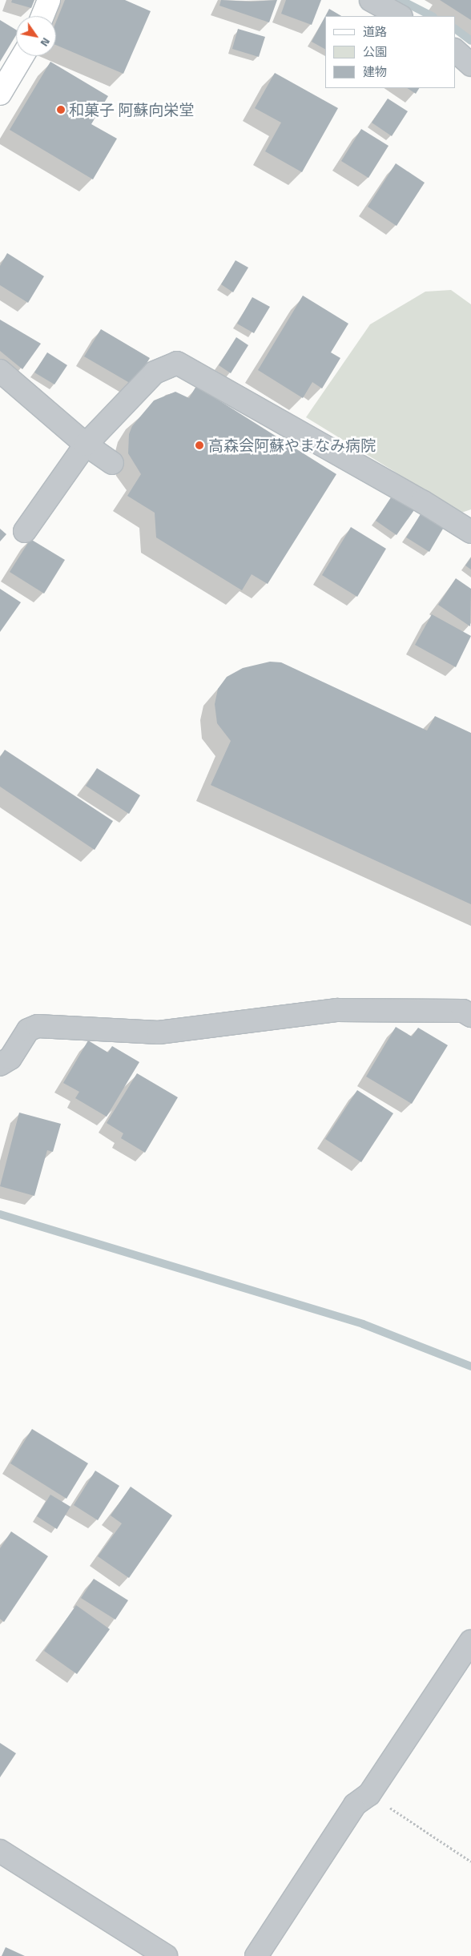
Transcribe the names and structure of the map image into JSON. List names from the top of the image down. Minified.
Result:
{"places":["和菓子 阿蘇向栄堂","高森会阿蘇やまなみ病院"],"legend":["道路","公園","建物"],"north":"bottom right"}
